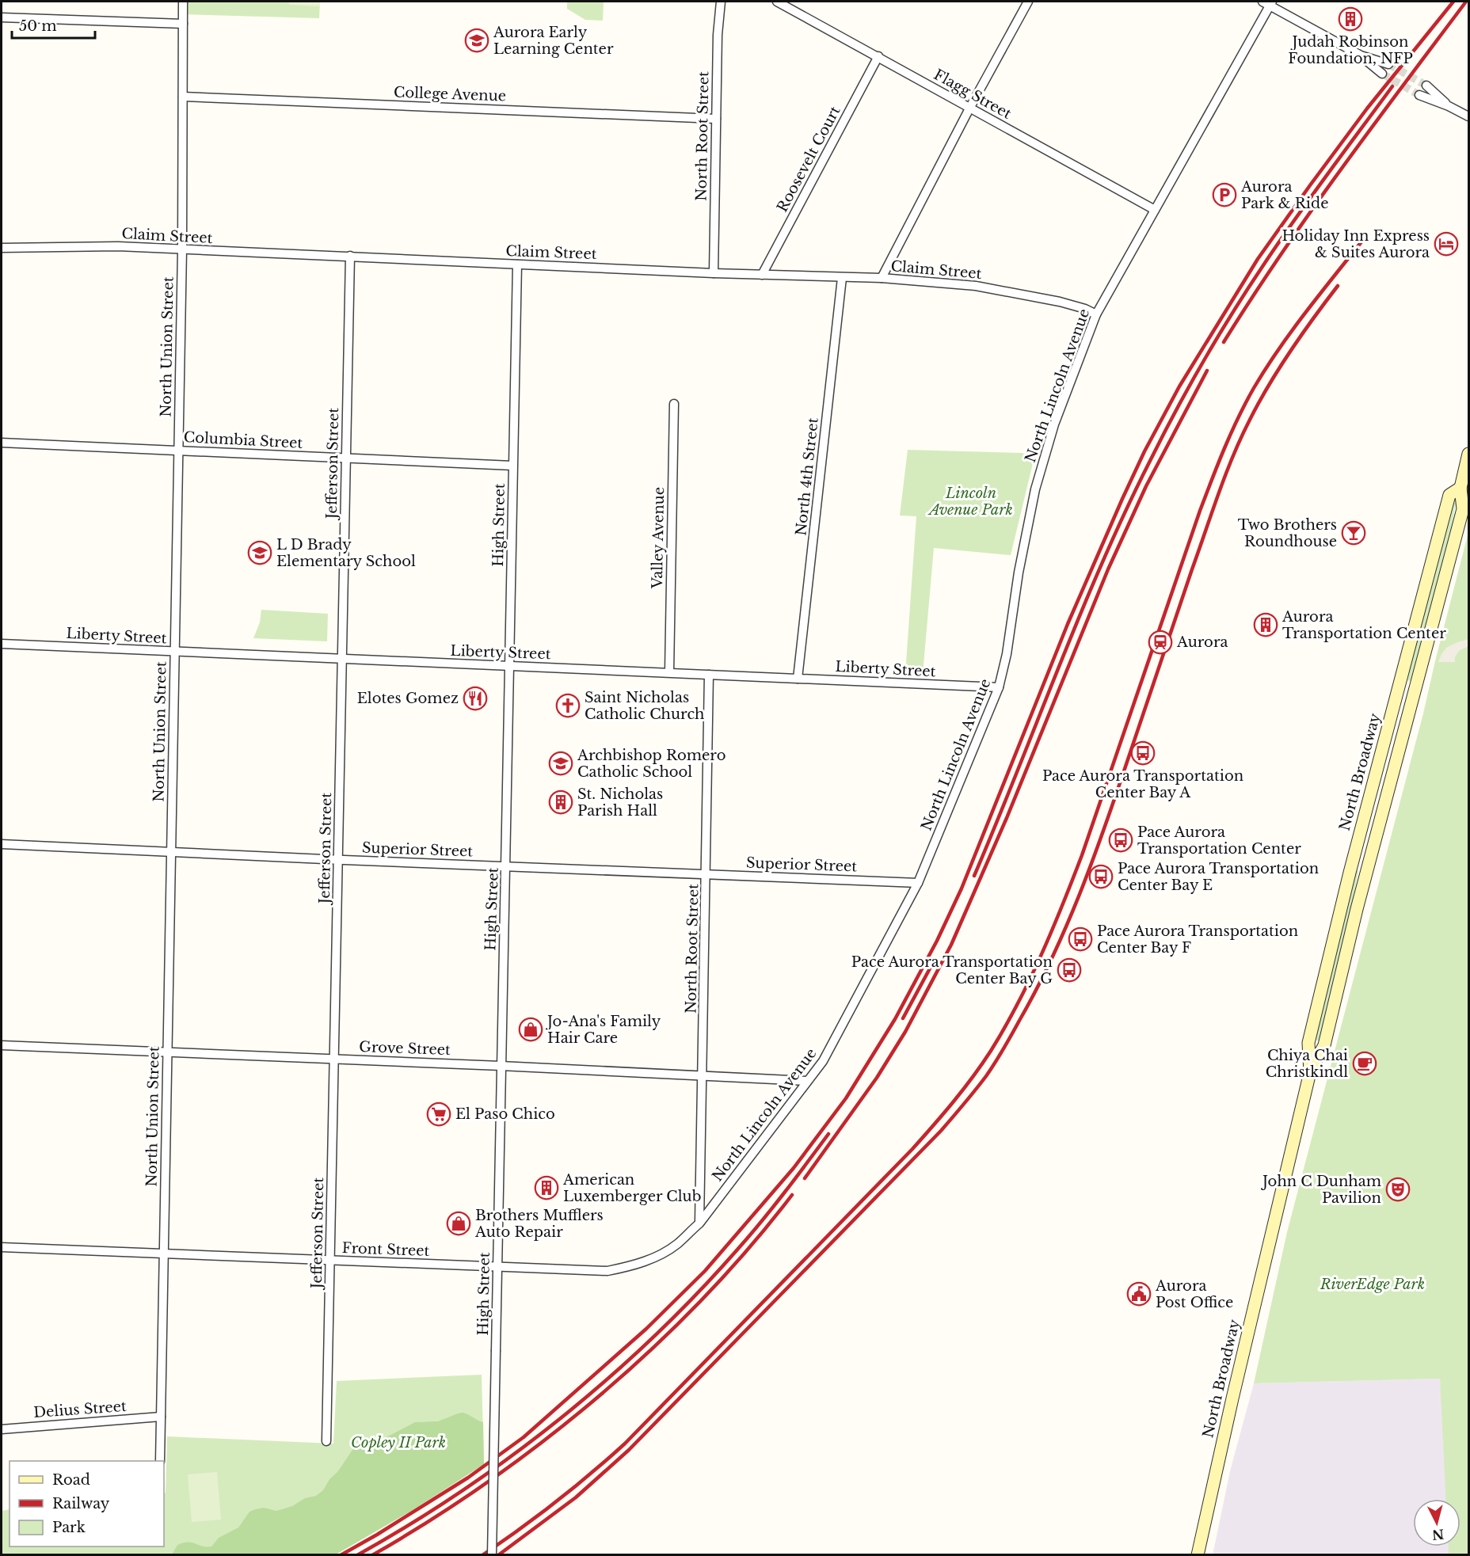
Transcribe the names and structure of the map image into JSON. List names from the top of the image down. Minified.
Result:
{"streets":{"main road":["North Broadway"],"street":["College Avenue","Flagg Street","North Root Street","Roosevelt Court","Claim Street","North Union Street","North Lincoln Avenue","Columbia Street","Jefferson Street","North 4th Street","High Street","Valley Avenue","Liberty Street","Superior Street","Grove Street","Front Street","Delius Street"]},"crossings":[["College Avenue","North Root Street"],["College Avenue","North Union Street"],["Flagg Street","Roosevelt Court"],["Flagg Street","North Lincoln Avenue"],["North Root Street","Claim Street"],["North Root Street","North Lincoln Avenue"],["North Root Street","Liberty Street"],["North Root Street","Superior Street"],["North Root Street","Grove Street"],["North Root Street","Front Street"],["Roosevelt Court","Claim Street"],["Claim Street","North Union Street"],["Claim Street","North Lincoln Avenue"],["Claim Street","Jefferson Street"],["Claim Street","North 4th Street"],["Claim Street","High Street"],["North Union Street","Columbia Street"],["North Union Street","Liberty Street"],["North Union Street","Superior Street"],["North Union Street","Grove Street"],["North Union Street","Front Street"],["North Union Street","Delius Street"],["North Lincoln Avenue","Liberty Street"],["North Lincoln Avenue","Superior Street"],["North Lincoln Avenue","Grove Street"],["North Lincoln Avenue","Front Street"],["Columbia Street","Jefferson Street"],["Columbia Street","High Street"],["Jefferson Street","Liberty Street"],["Jefferson Street","Superior Street"],["Jefferson Street","Grove Street"],["Jefferson Street","Front Street"],["North 4th Street","Liberty Street"],["High Street","Liberty Street"],["High Street","Superior Street"],["High Street","Grove Street"],["High Street","Front Street"],["Valley Avenue","Liberty Street"]],"parks":["Lincoln Avenue Park","RiverEdge Park","Copley II Park"],"places":{"building":["Judah Robinson Foundation, NFP","Aurora Transportation Center","St. Nicholas Parish Hall","American Luxemberger Club"],"school or university":["Aurora Early Learning Center","L D Brady Elementary School","Archbishop Romero Catholic School"],"parking":["Aurora Park & Ride"],"hotel":["Holiday Inn Express & Suites Aurora"],"bar":["Two Brothers Roundhouse"],"station":["Aurora"],"restaurant":["Elotes Gomez"],"church":["Saint Nicholas Catholic Church"],"bus stop":["Pace Aurora Transportation Center Bay A","Pace Aurora Transportation Center","Pace Aurora Transportation Center Bay E","Pace Aurora Transportation Center Bay F","Pace Aurora Transportation Center Bay G"],"shop":["Jo-Ana's Family Hair Care","Brothers Mufflers Auto Repair"],"cafe":["Chiya Chai Christkindl"],"supermarket":["El Paso Chico"],"theatre":["John C Dunham Pavilion"],"public building":["Aurora Post Office"]},"legend":["Road","Railway","Park"],"scale_bar":"50 m","north":"bottom"}
